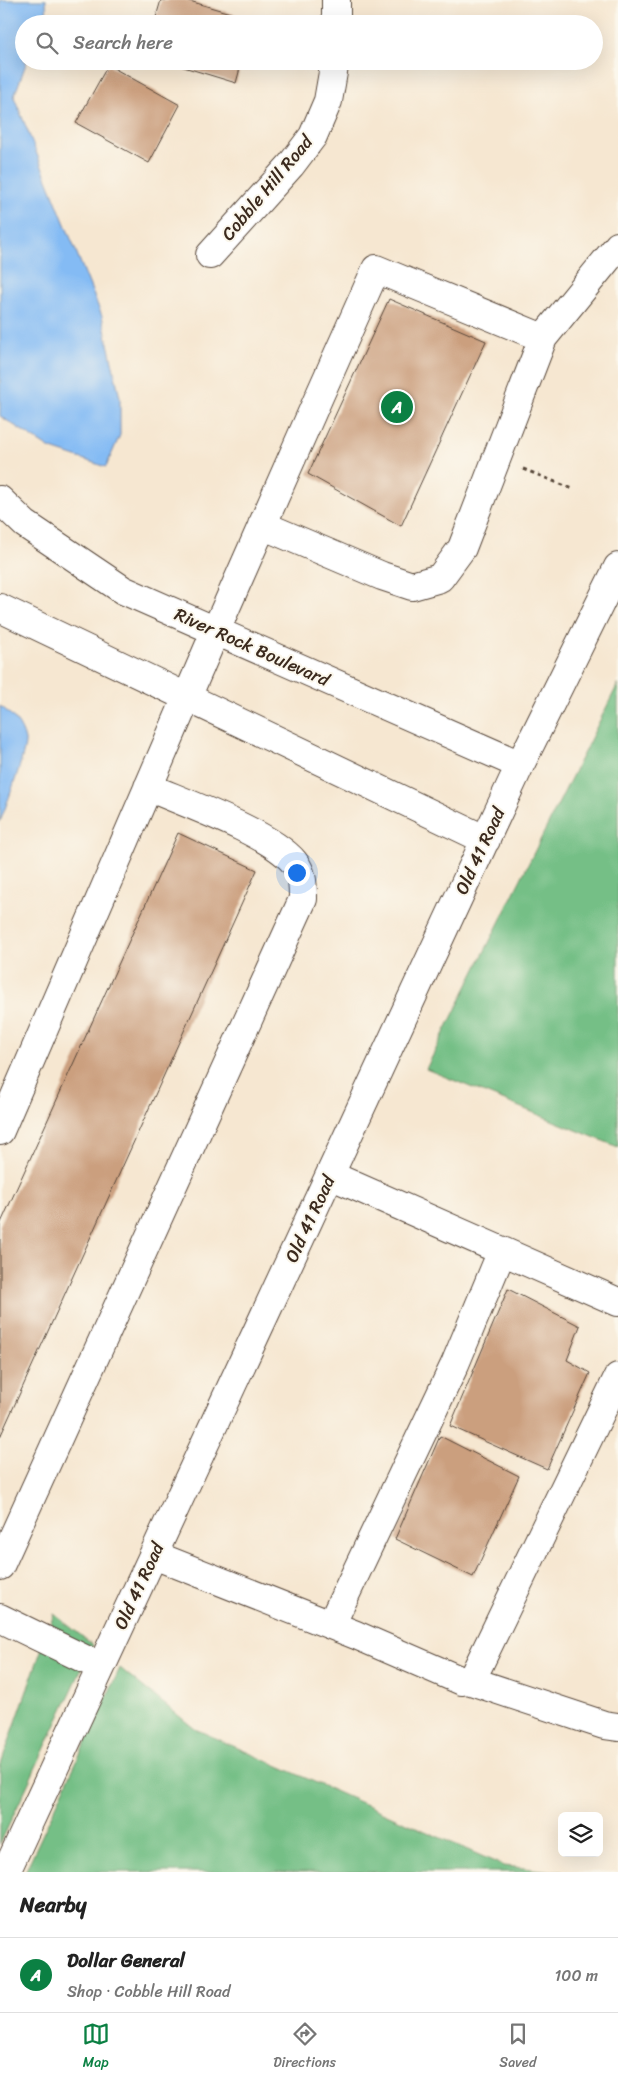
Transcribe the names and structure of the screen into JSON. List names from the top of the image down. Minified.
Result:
{"streets":{"street":["Cobble Hill Road","River Rock Boulevard","Old 41 Road"]},"crossings":[["River Rock Boulevard","Old 41 Road"]],"page":{"search":"Search here","pins":"A","heading":"Nearby","list":[{"mark":"A","name":"Dollar General","note":"Shop · Cobble Hill Road","value":"100 m"}],"nav":["Map","Directions","Saved"]}}
